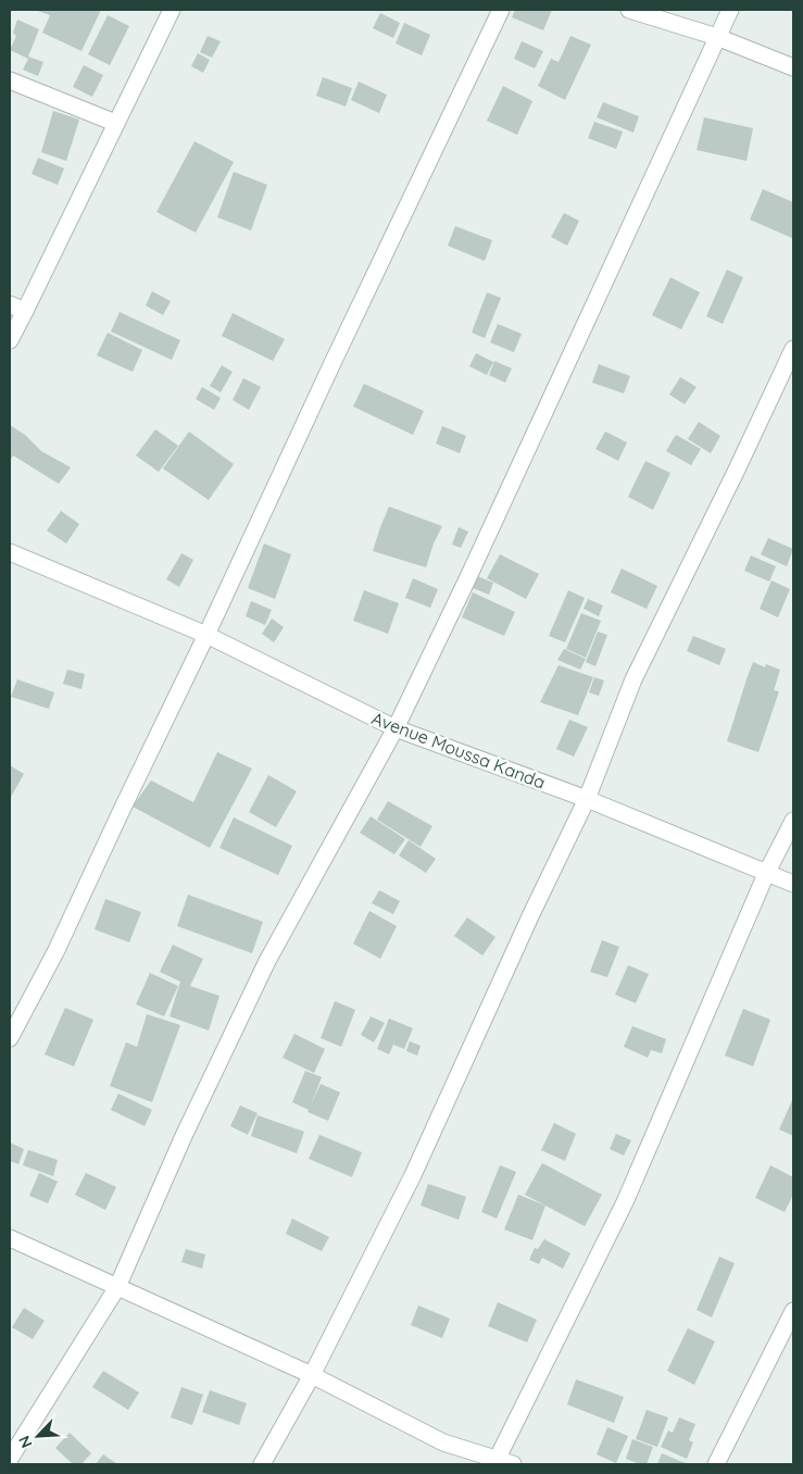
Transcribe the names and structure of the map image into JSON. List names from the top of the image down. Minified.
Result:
{"streets":{"street":["Avenue Moussa Kanda"]},"north":"bottom left"}
